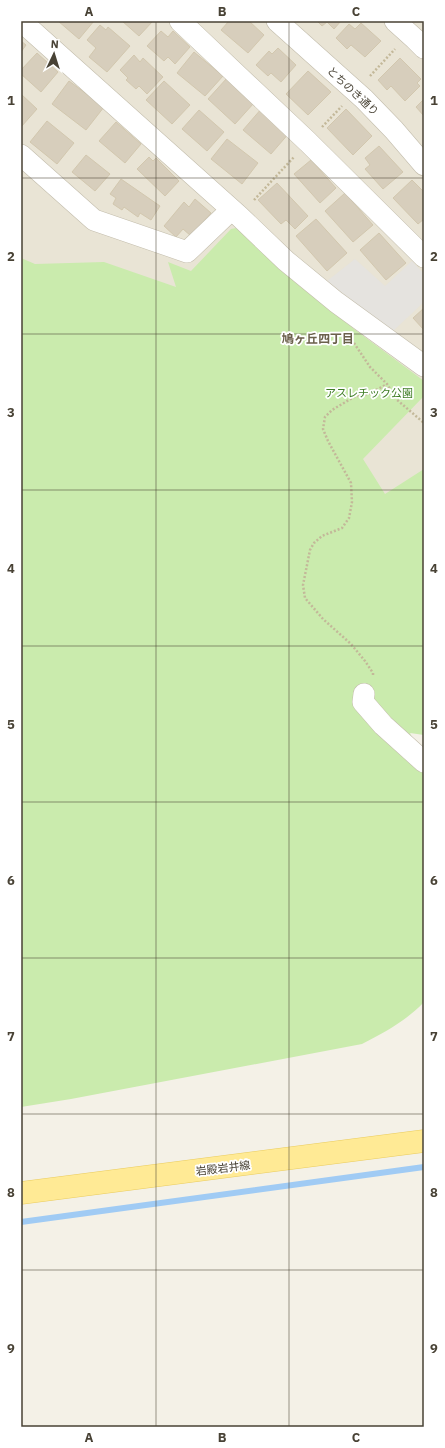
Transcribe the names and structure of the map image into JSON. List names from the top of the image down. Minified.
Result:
{"streets":{"main road":["岩殿岩井線"],"street":["とちのき通り"]},"districts":["鳩ヶ丘四丁目"],"parks":["アスレチック公園"],"north":"top","grid":{"columns":["A","B","C"],"rows":["1","2","3","4","5","6","7","8","9"]}}
